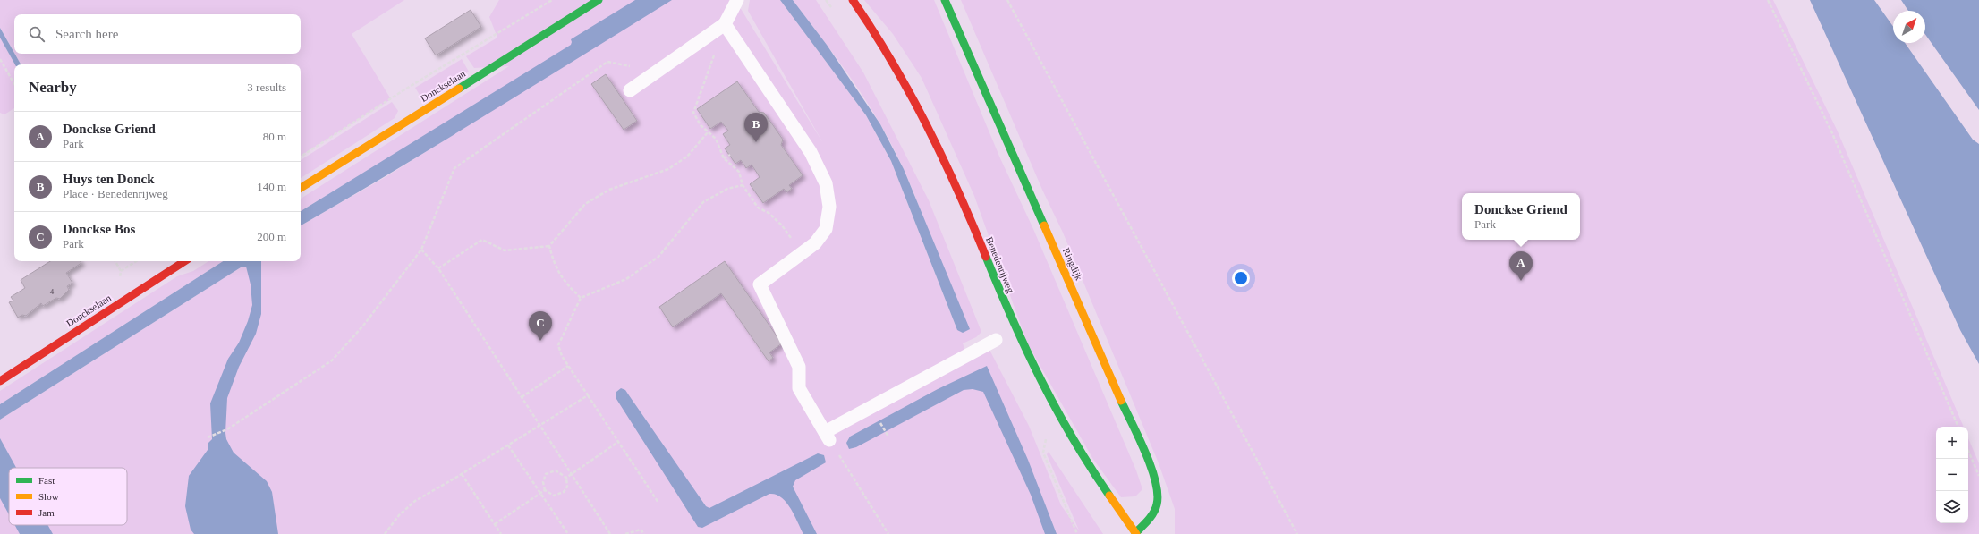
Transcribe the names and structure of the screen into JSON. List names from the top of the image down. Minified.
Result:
{"streets":{"street":["Donckselaan","Ringdijk","Benedenrijweg"]},"crossings":[["Ringdijk","Benedenrijweg"]],"house_numbers":["4"],"legend":["Fast","Slow","Jam"],"north":"top right","page":{"search":"Search here","heading":["Nearby","3 results"],"list":[{"mark":"A","name":"Donckse Griend","note":"Park","value":"80 m"},{"mark":"B","name":"Huys ten Donck","note":"Place · Benedenrijweg","value":"140 m"},{"mark":"C","name":"Donckse Bos","note":"Park","value":"200 m"}],"pins":["B","A","C"],"popup":["Donckse Griend","Park"],"map_buttons":["+","−"]}}
